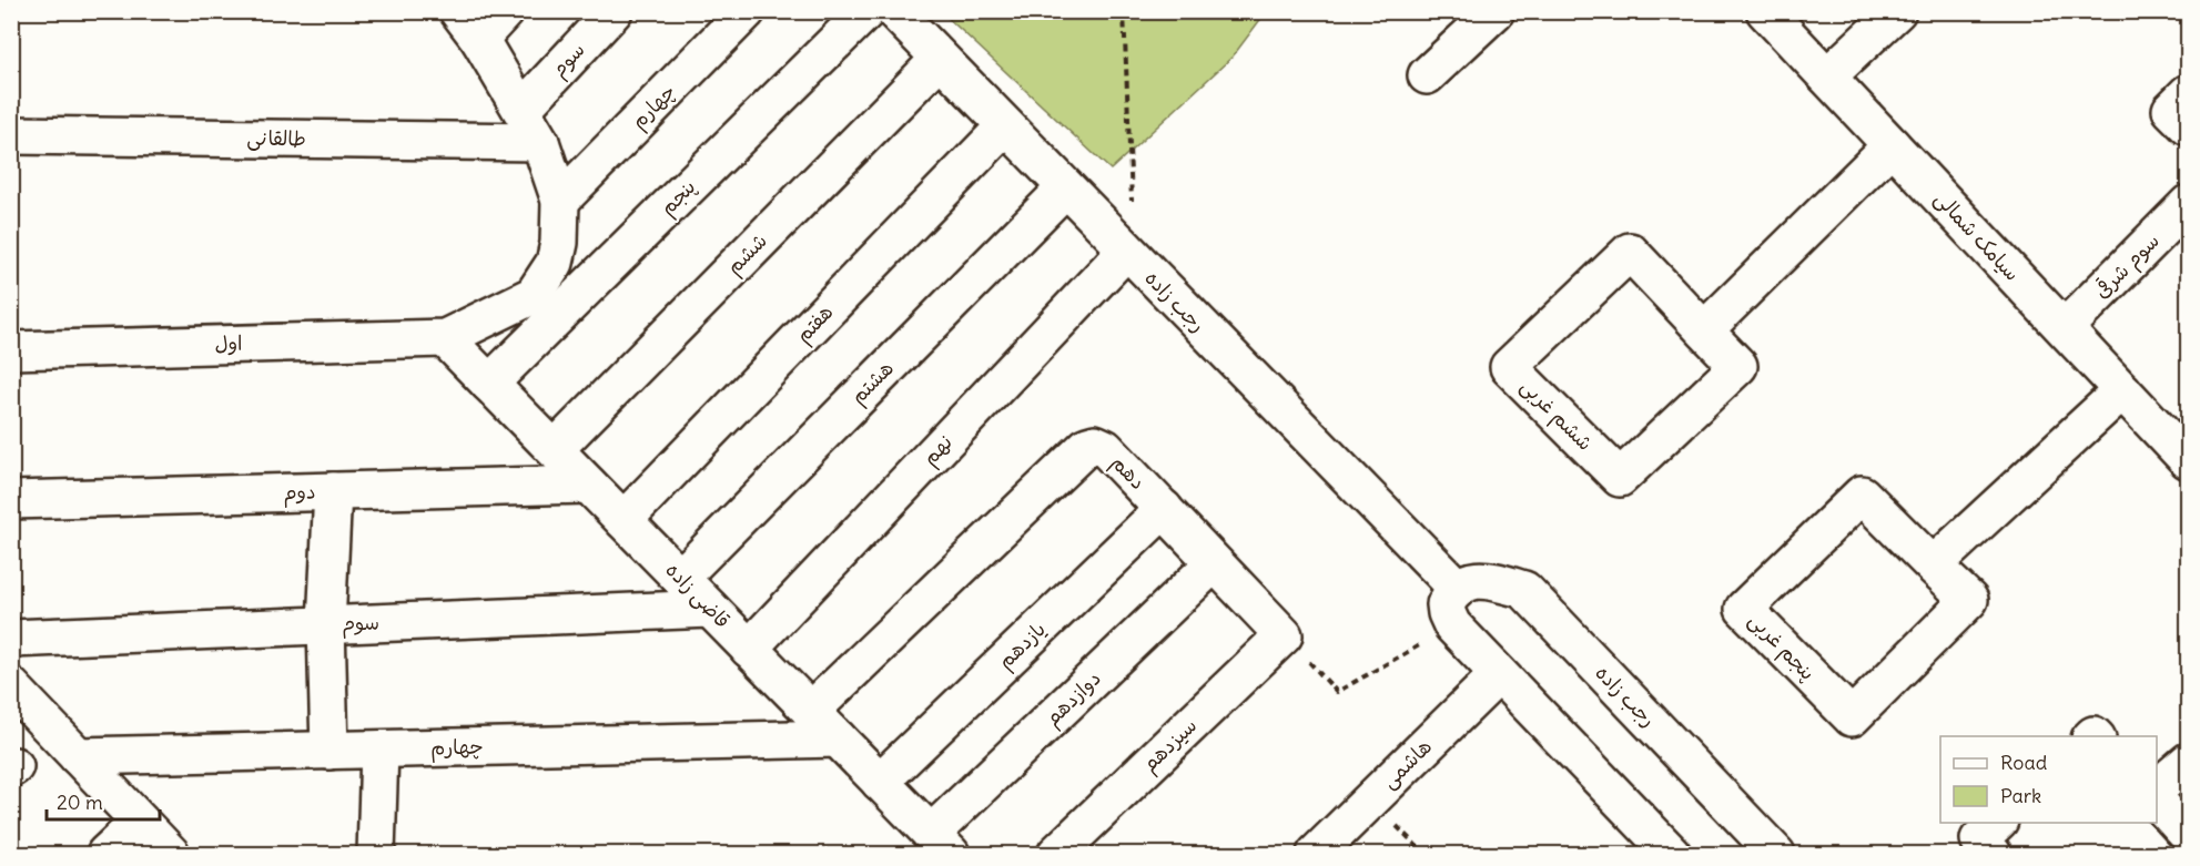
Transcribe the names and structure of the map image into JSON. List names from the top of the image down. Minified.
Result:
{"streets":{"street":["سوم","چهارم","طالقانی","پنجم","سیامک شمالی","ششم","سوم شرقی","رجب زاده","هفتم","اول","هشتم","ششم غربی","نهم","دهم","دوم","قاضی زاده","یازدهم","پنجم غربی","دوازدهم","سیزدهم","هاشمی"]},"crossings":[["سوم","قاضی زاده"],["چهارم","قاضی زاده"],["پنجم","قاضی زاده"],["سیامک شمالی","سوم شرقی"],["ششم","رجب زاده"],["ششم","قاضی زاده"],["رجب زاده","هفتم"],["رجب زاده","هشتم"],["رجب زاده","نهم"],["هفتم","قاضی زاده"],["اول","قاضی زاده"],["هشتم","قاضی زاده"],["نهم","قاضی زاده"],["دهم","قاضی زاده"],["دهم","یازدهم"],["دهم","دوازدهم"],["دهم","سیزدهم"],["دوم","قاضی زاده"],["قاضی زاده","یازدهم"],["قاضی زاده","دوازدهم"]],"legend":["Road","Park"],"scale_bar":"20 m"}
